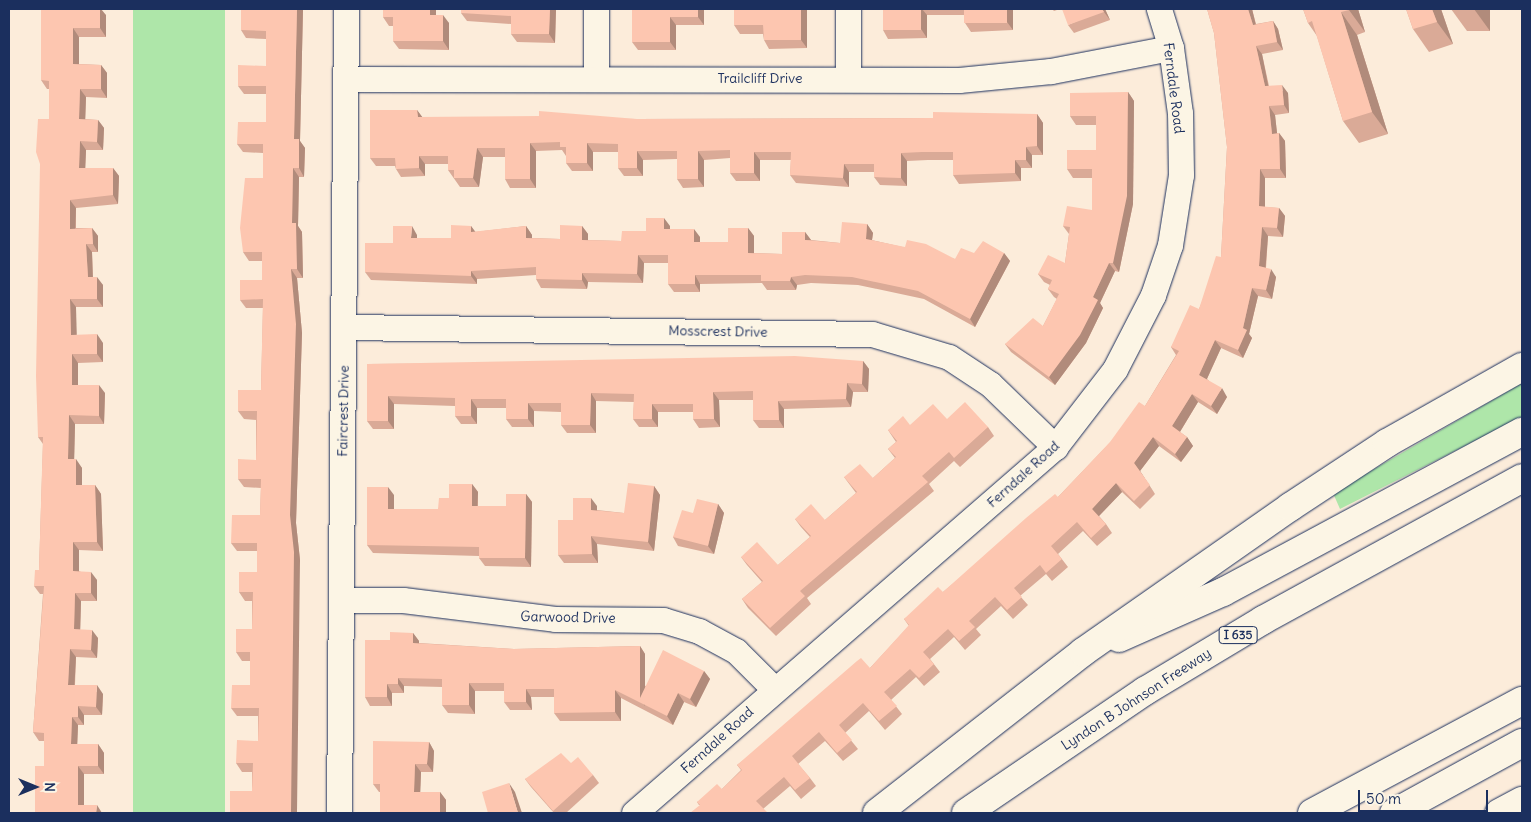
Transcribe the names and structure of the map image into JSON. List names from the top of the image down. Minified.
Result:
{"streets":{"main road":["I 635","Lyndon B Johnson Freeway"],"street":["Trailcliff Drive","Ferndale Road","Mosscrest Drive","Faircrest Drive","Garwood Drive"]},"crossings":[["Trailcliff Drive","Ferndale Road"],["Trailcliff Drive","Faircrest Drive"],["Ferndale Road","Mosscrest Drive"],["Ferndale Road","Garwood Drive"],["Mosscrest Drive","Faircrest Drive"],["Faircrest Drive","Garwood Drive"]],"scale_bar":"50 m","north":"right"}
